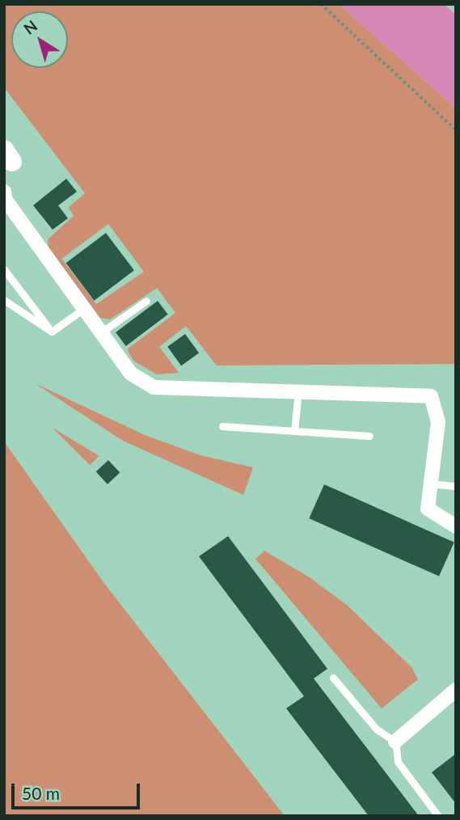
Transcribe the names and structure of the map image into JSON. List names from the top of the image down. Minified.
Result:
{"scale_bar":"50 m","north":"top left"}
